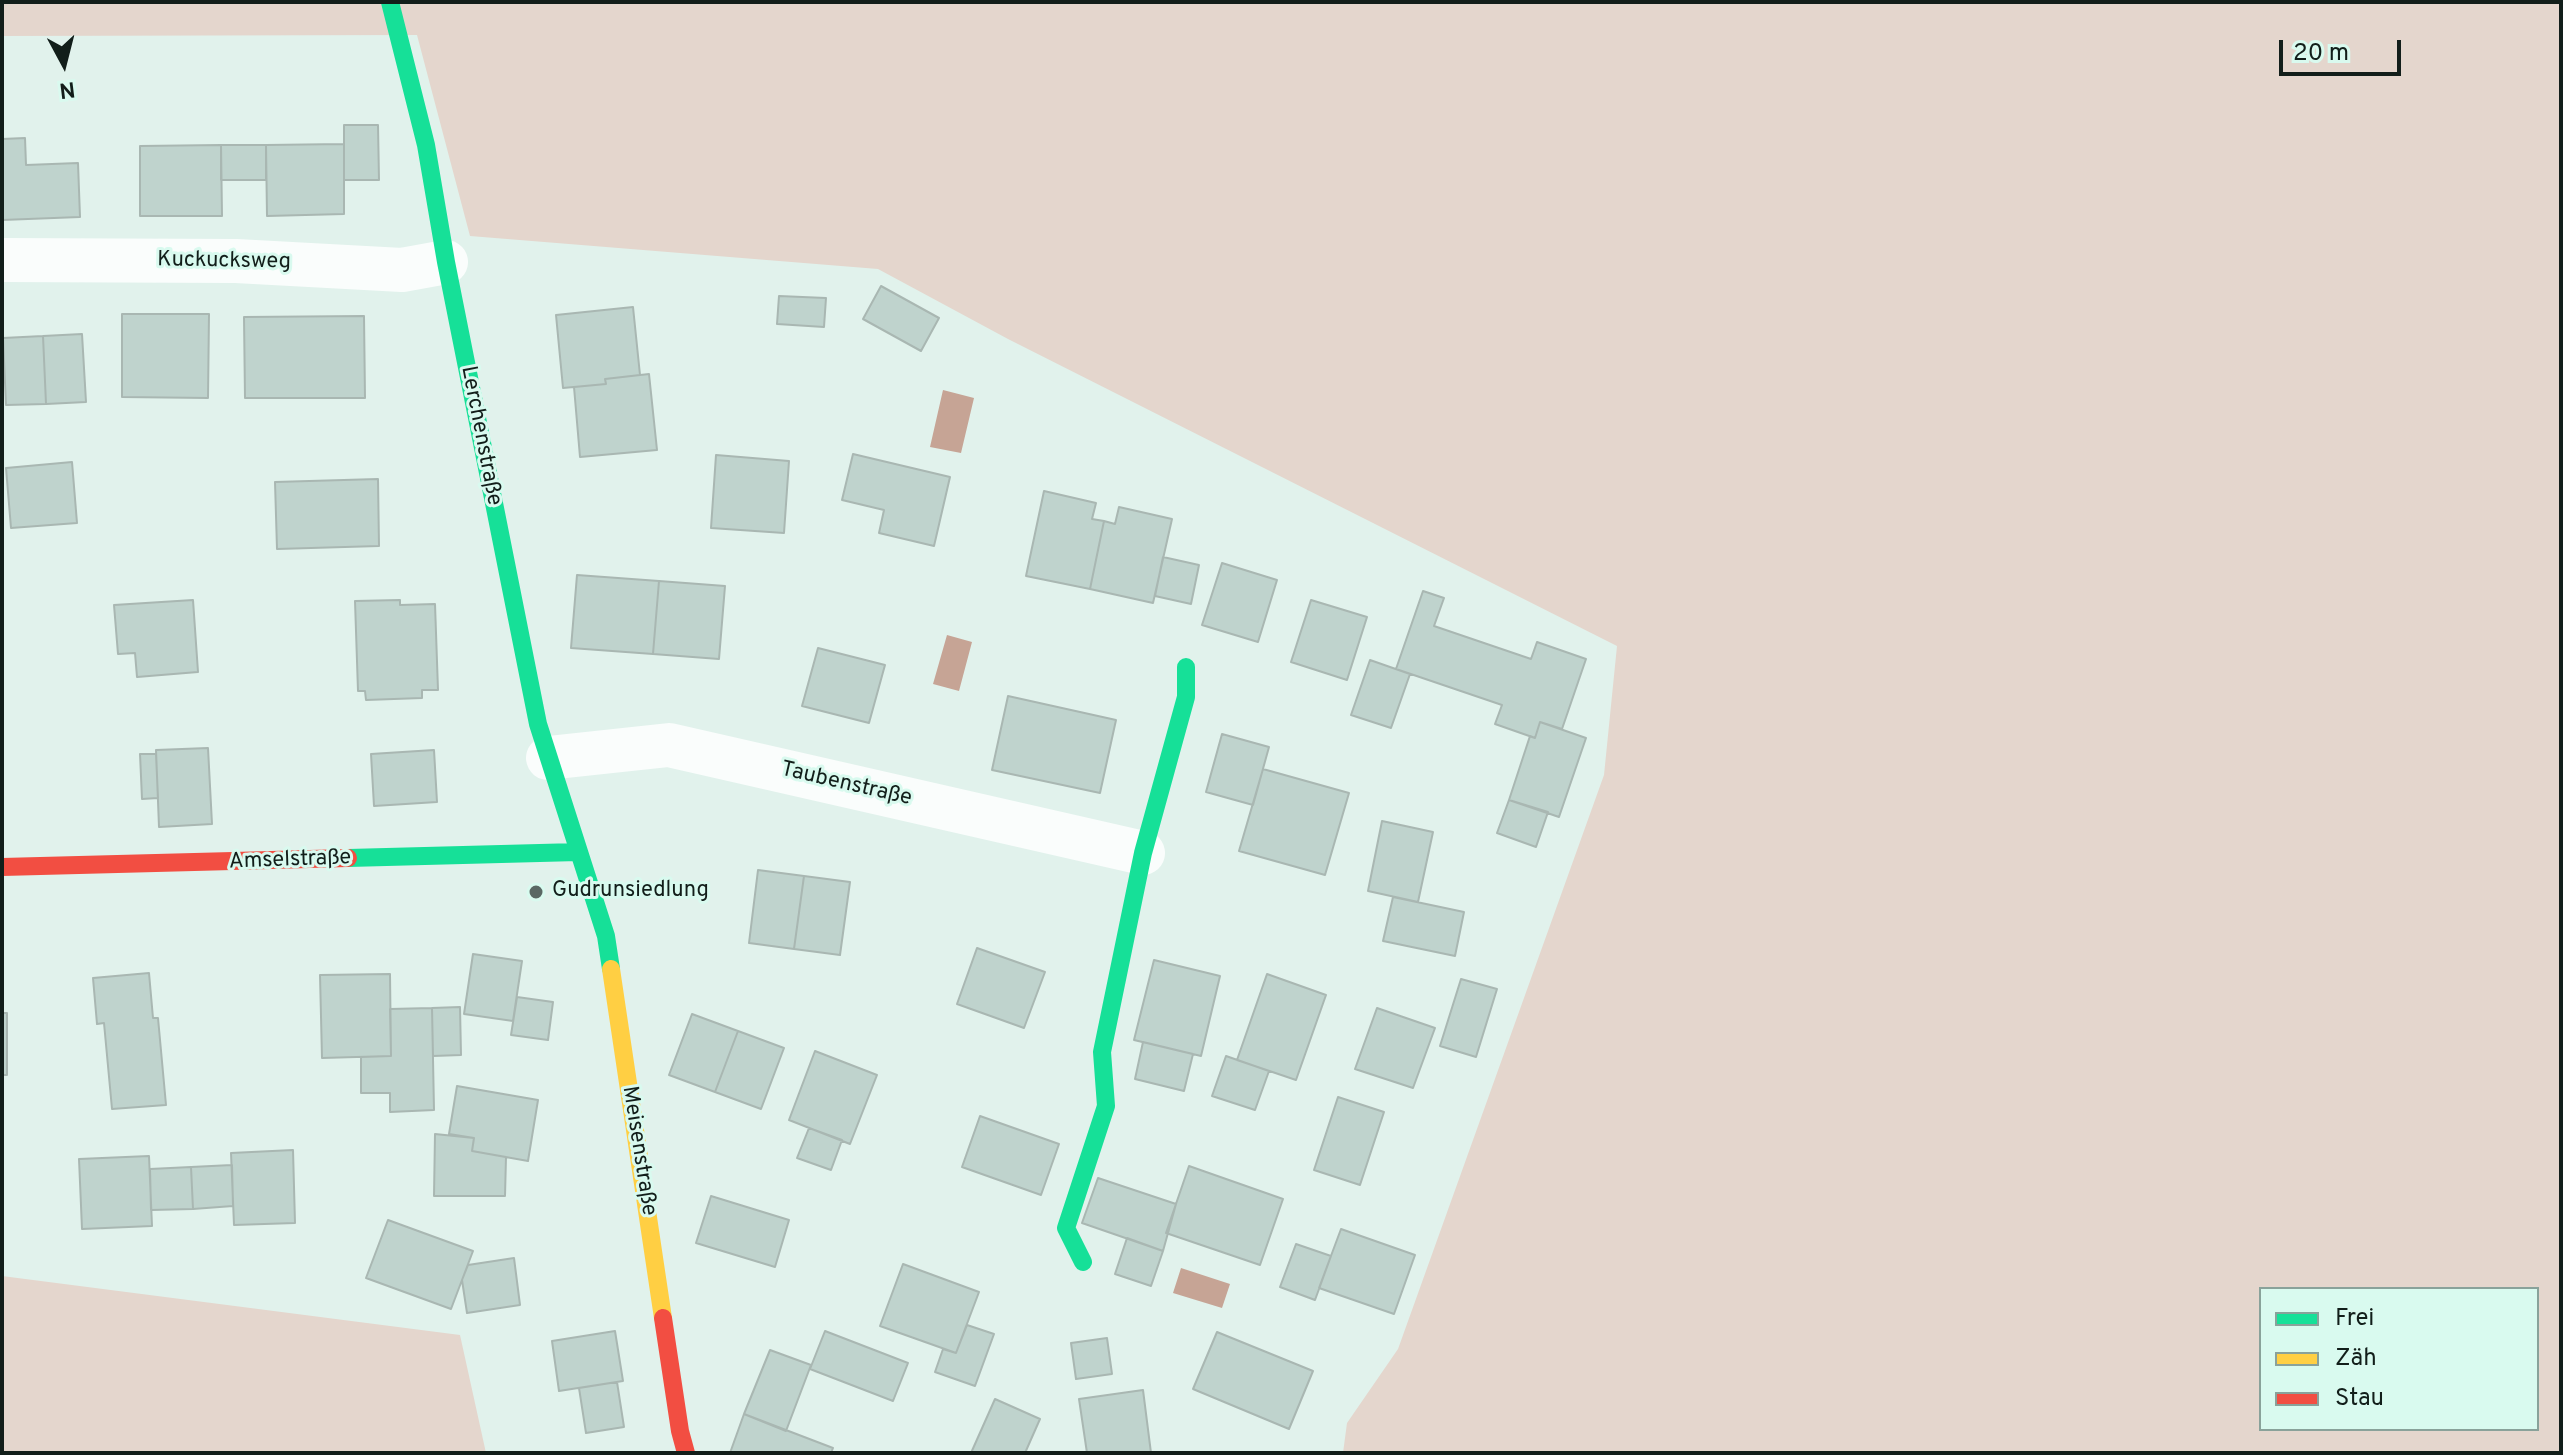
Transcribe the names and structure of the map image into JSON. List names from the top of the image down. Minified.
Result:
{"streets":{"street":["Kuckucksweg","Lerchenstraße","Taubenstraße","Amselstraße","Meisenstraße"]},"crossings":[["Kuckucksweg","Lerchenstraße"],["Lerchenstraße","Taubenstraße"],["Lerchenstraße","Amselstraße"],["Lerchenstraße","Meisenstraße"],["Amselstraße","Meisenstraße"]],"places":["Gudrunsiedlung"],"legend":["Frei","Zäh","Stau"],"scale_bar":"20 m","north":"bottom"}
